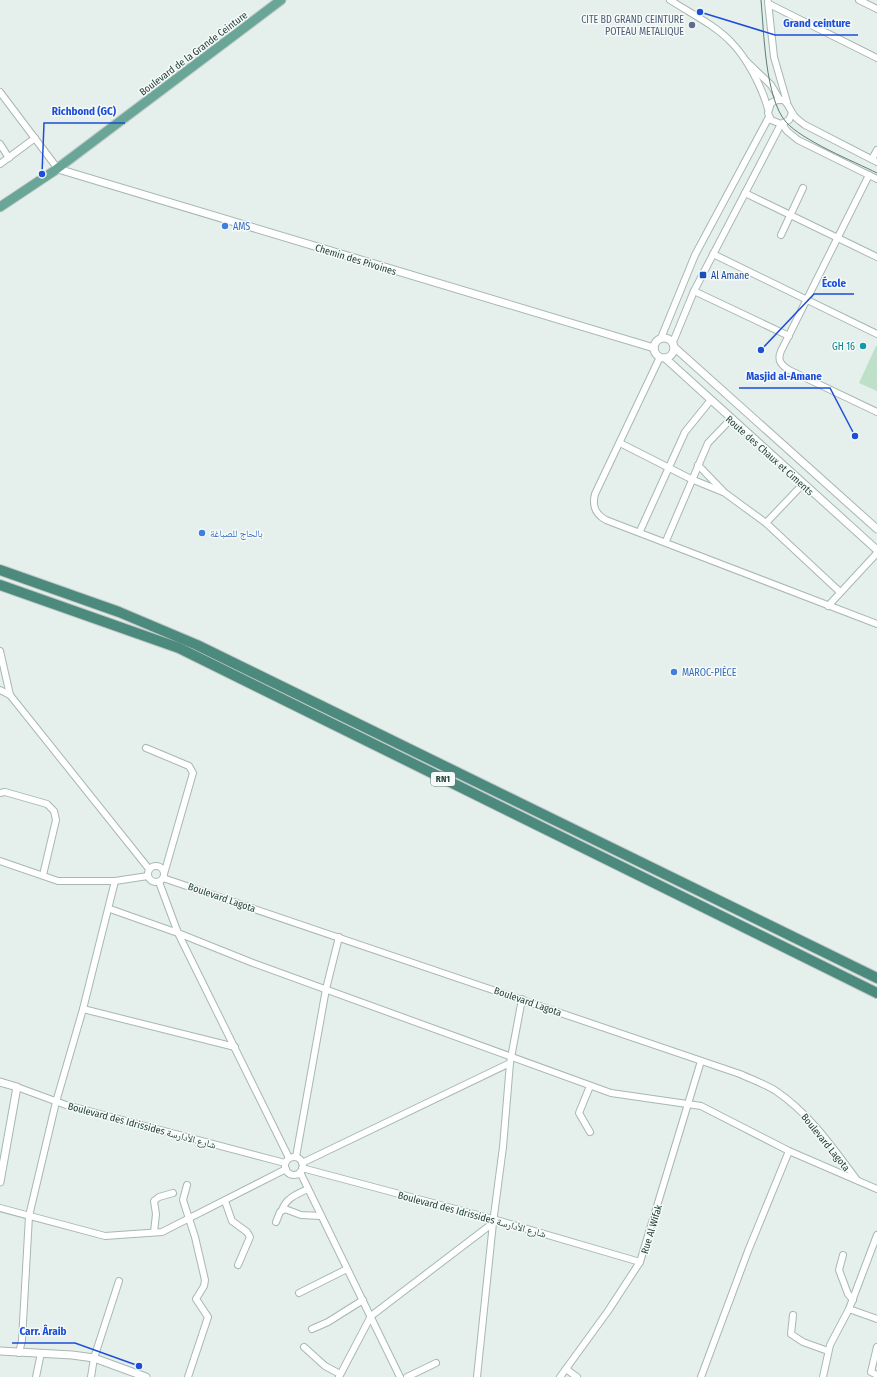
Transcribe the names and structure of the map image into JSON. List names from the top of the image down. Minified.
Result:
{"streets":{"highway":["RN1"],"main road":["Boulevard de la Grande Ceinture"],"street":["Chemin des Pivoines","Route des Chaux et Ciments","Boulevard Lagota","Boulevard des Idrissides شارع الأدارسة","Rue Al Wifak"]},"crossings":[["Boulevard de la Grande Ceinture","Chemin des Pivoines"],["Chemin des Pivoines","Route des Chaux et Ciments"],["Boulevard Lagota","Rue Al Wifak"],["Boulevard des Idrissides شارع الأدارسة","Rue Al Wifak"]],"places":{"other":["Grand ceinture","CITE BD GRAND CEINTURE POTEAU METALIQUE","Richbond (GC)","AMS","GH 16","École","Masjid al-Amane","بالحاج للصباغة","MAROC-PIÈCE","Carr. Âraib"],"transit":["Al Amane"]}}
